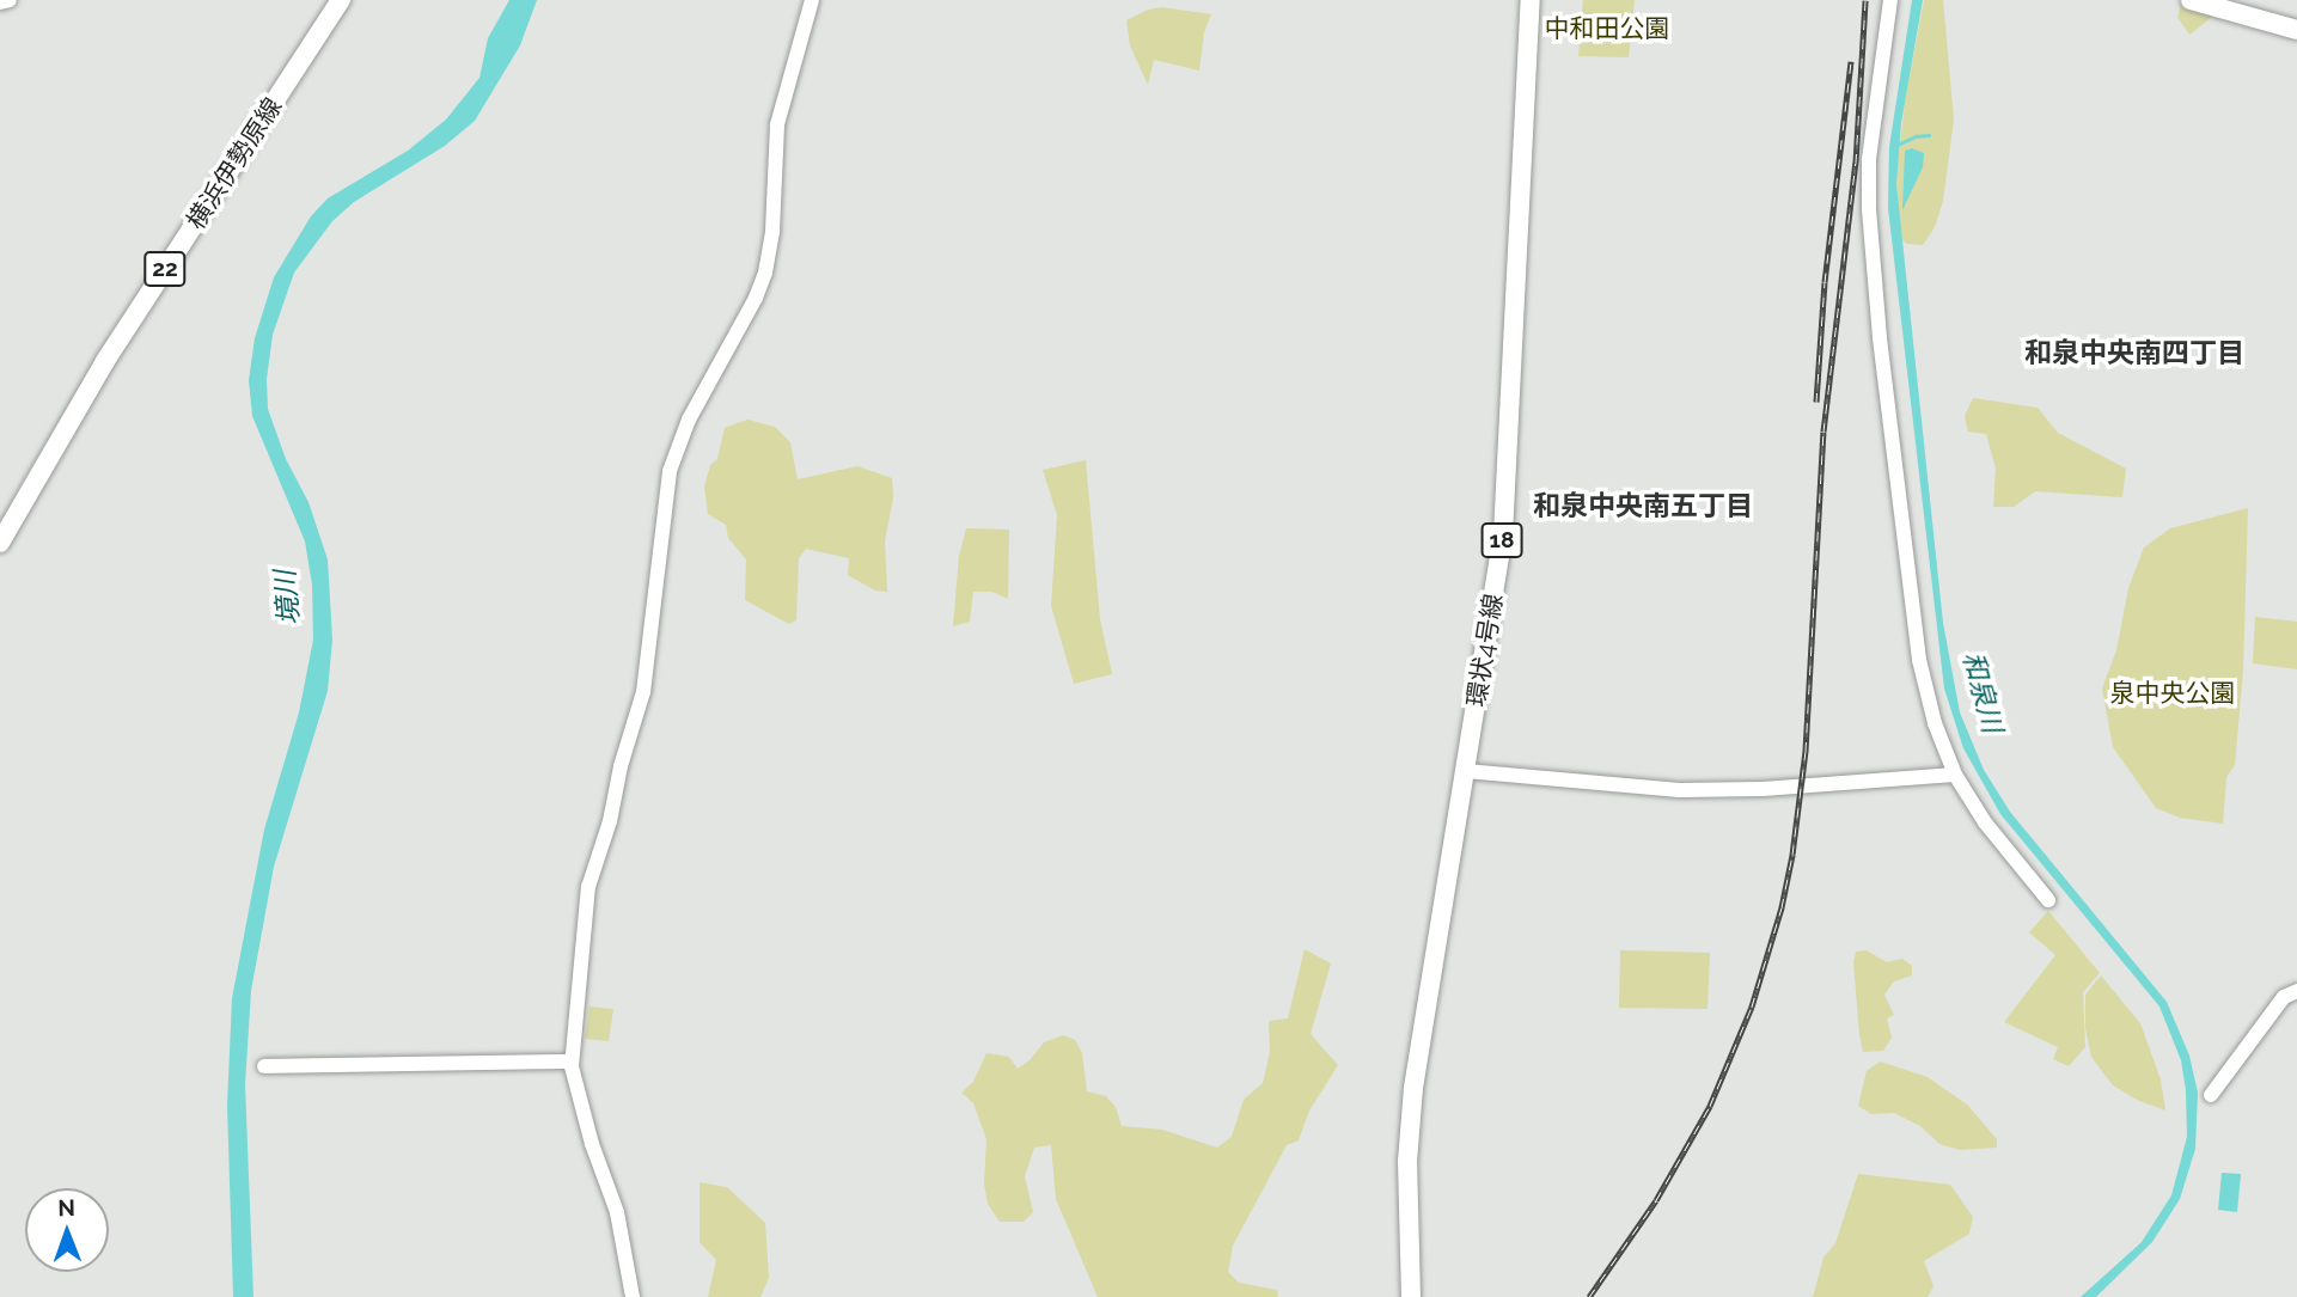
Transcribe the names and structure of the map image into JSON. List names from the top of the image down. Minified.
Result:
{"streets":{"main road":["横浜伊勢原線","22","18","環状4号線"]},"districts":["和泉中央南四丁目","和泉中央南五丁目"],"water":["境川","和泉川"],"parks":["中和田公園","泉中央公園"],"north":"top"}
